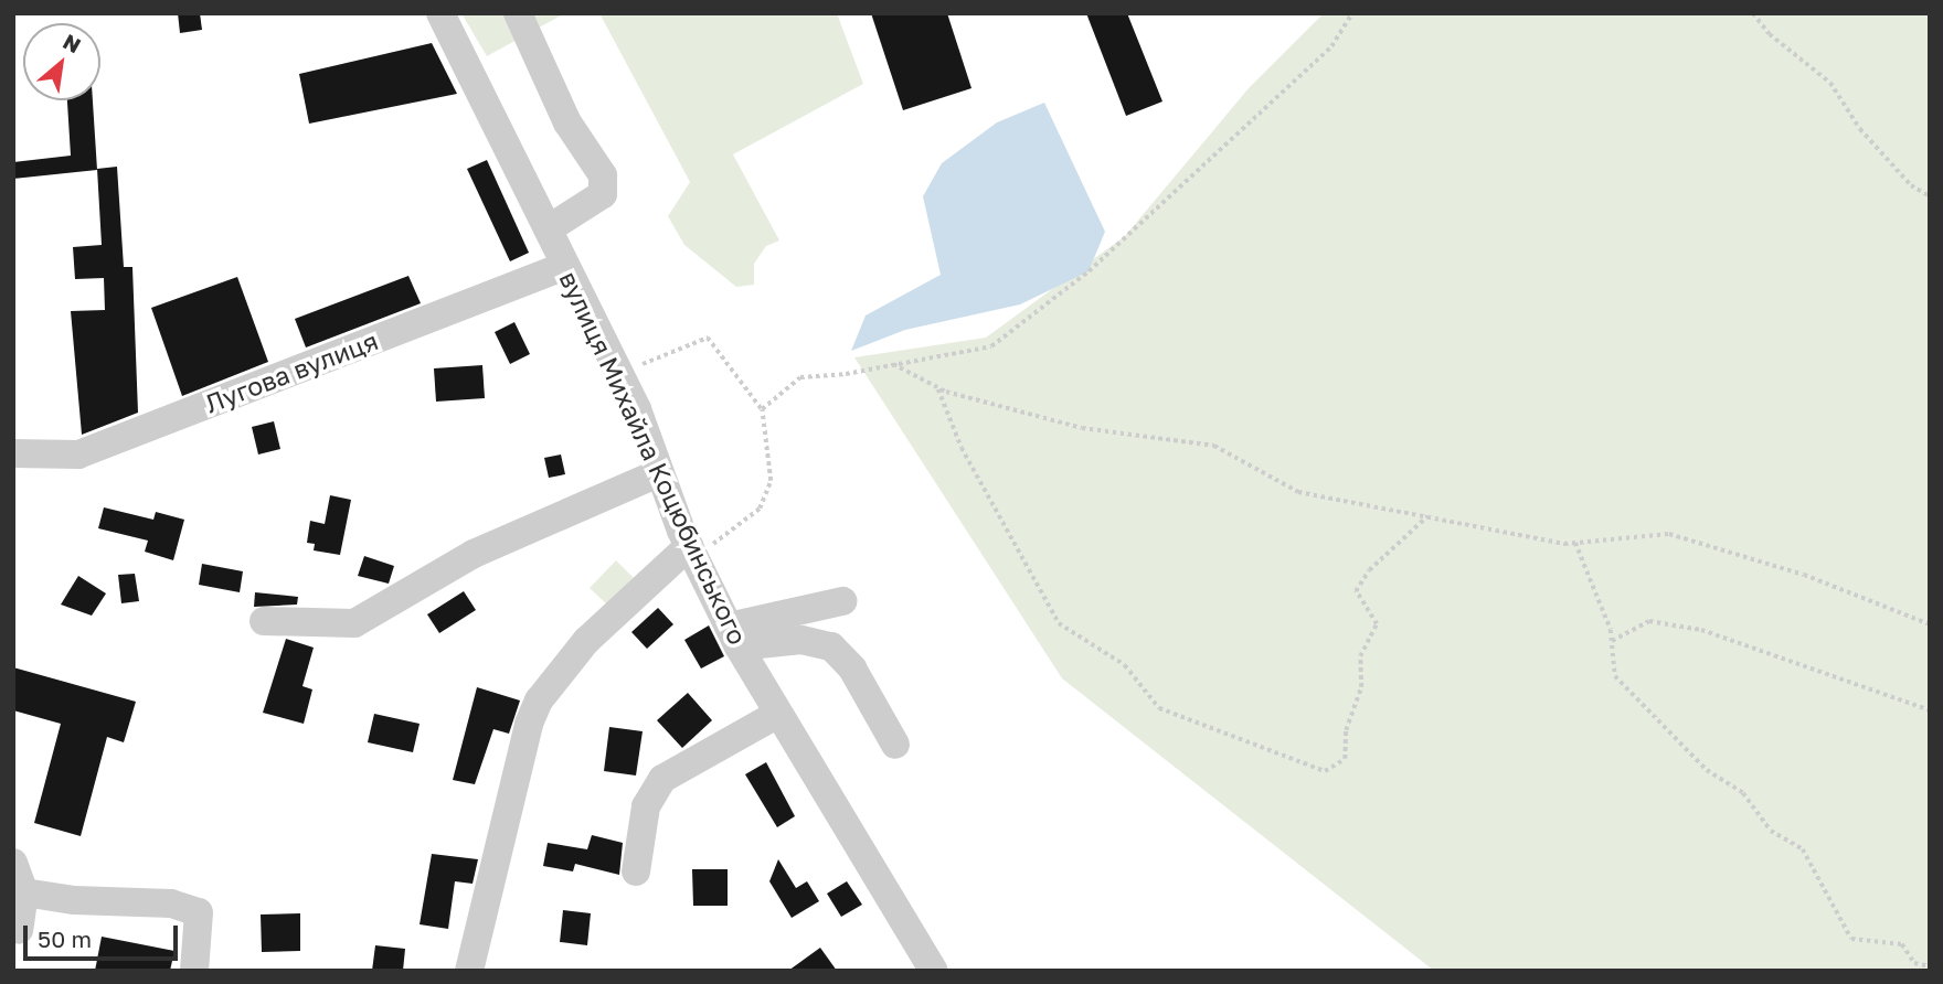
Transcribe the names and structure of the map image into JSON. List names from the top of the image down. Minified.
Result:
{"streets":{"street":["Лугова вулиця","вулиця Михайла Коцюбинського"]},"crossings":[["Лугова вулиця","вулиця Михайла Коцюбинського"]],"scale_bar":"50 m","north":"top right"}
